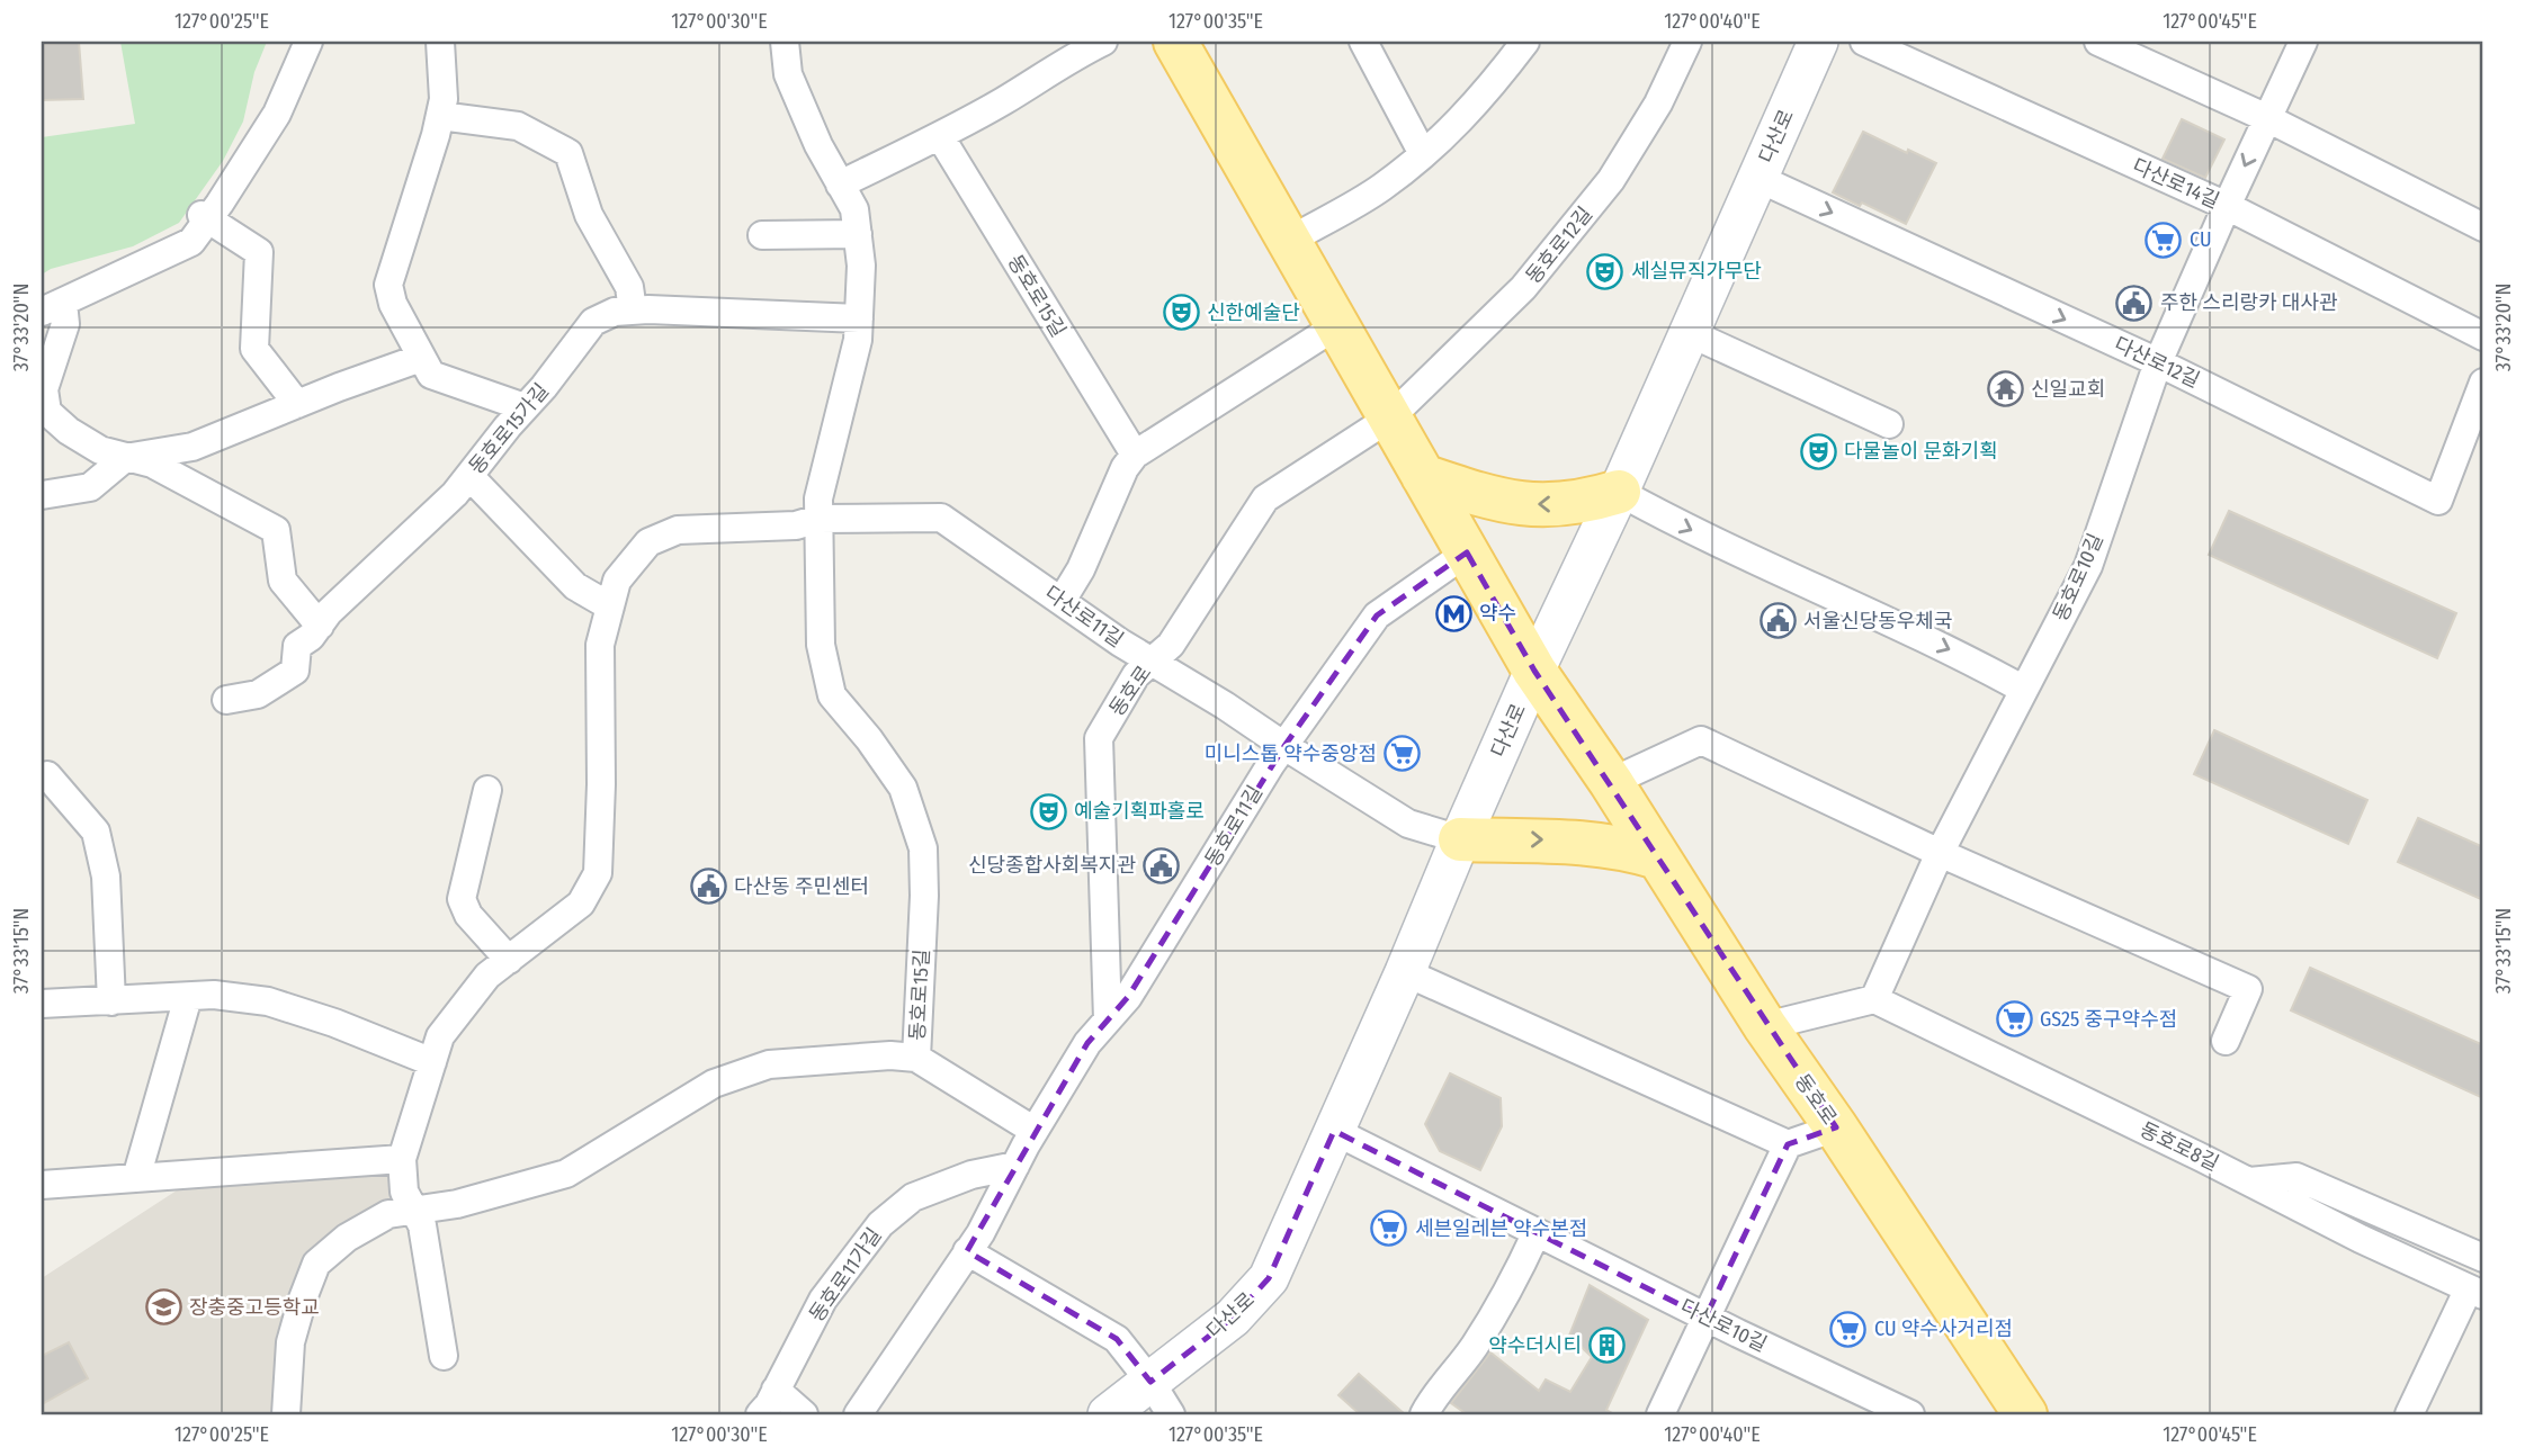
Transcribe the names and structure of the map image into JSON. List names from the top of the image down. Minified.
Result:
{"streets":{"main road":["다산로","동호로"],"street":["다산로14길","동호로12길","동호로15길","다산로12길","동호로15가길","동호로10길","다산로11길","동호로11길","동호로8길","동호로11가길","다산로10길"]},"crossings":[["다산로","다산로12길"],["다산로","다산로11길"],["다산로","동호로"],["다산로","다산로10길"],["다산로14길","동호로10길"],["동호로12길","동호로"],["동호로15길","동호로15가길"],["동호로15길","다산로11길"],["다산로12길","동호로10길"],["동호로10길","동호로8길"],["다산로11길","동호로"],["다산로11길","동호로11길"],["동호로","동호로11길"],["동호로11길","동호로11가길"]],"places":{"supermarket":["CU","미니스톱 약수중앙점","GS25 중구약수점","세븐일레븐 약수본점","CU 약수사거리점"],"theatre":["세실뮤직가무단","신한예술단","다물놀이 문화기획","예술기획파홀로"],"public building":["주한 스리랑카 대사관","서울신당동우체국","신당종합사회복지관","다산동 주민센터"],"temple":["신일교회"],"metro station":["약수"],"school or university":["장충중고등학교"],"building":["약수더시티"]},"coordinates":["127°00'25\"E","127°00'30\"E","127°00'35\"E","127°00'40\"E","127°00'45\"E","37°33'20\"N","37°33'15\"N"]}
